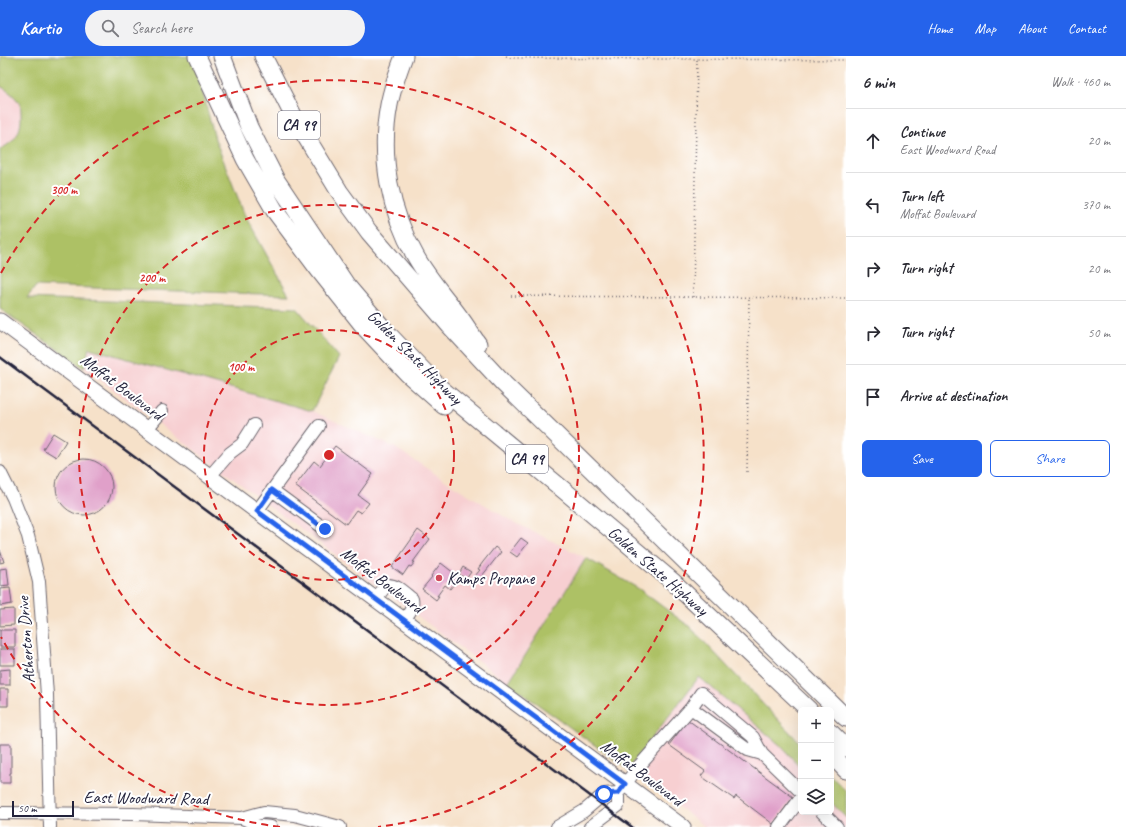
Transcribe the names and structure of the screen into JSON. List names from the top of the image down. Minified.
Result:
{"streets":{"highway":["CA 99","Golden State Highway"],"main road":["Moffat Boulevard"],"street":["Atherton Drive","East Woodward Road"]},"crossings":[["Atherton Drive","East Woodward Road"]],"places":["Kamps Propane"],"scale_bar":"50 m","page":{"header":"Kartio","search":"Search here","nav":["Home","Map","About","Contact"],"heading":["6 min","Walk · 460 m"],"list":[["Continue","East Woodward Road","20 m"],["Turn left","Moffat Boulevard","370 m"],["Turn right","20 m"],["Turn right","50 m"],"Arrive at destination"],"buttons":["Save","Share"],"map_buttons":["+","−"],"scale":"50 m"},"rings":["300 m","200 m","100 m"]}
